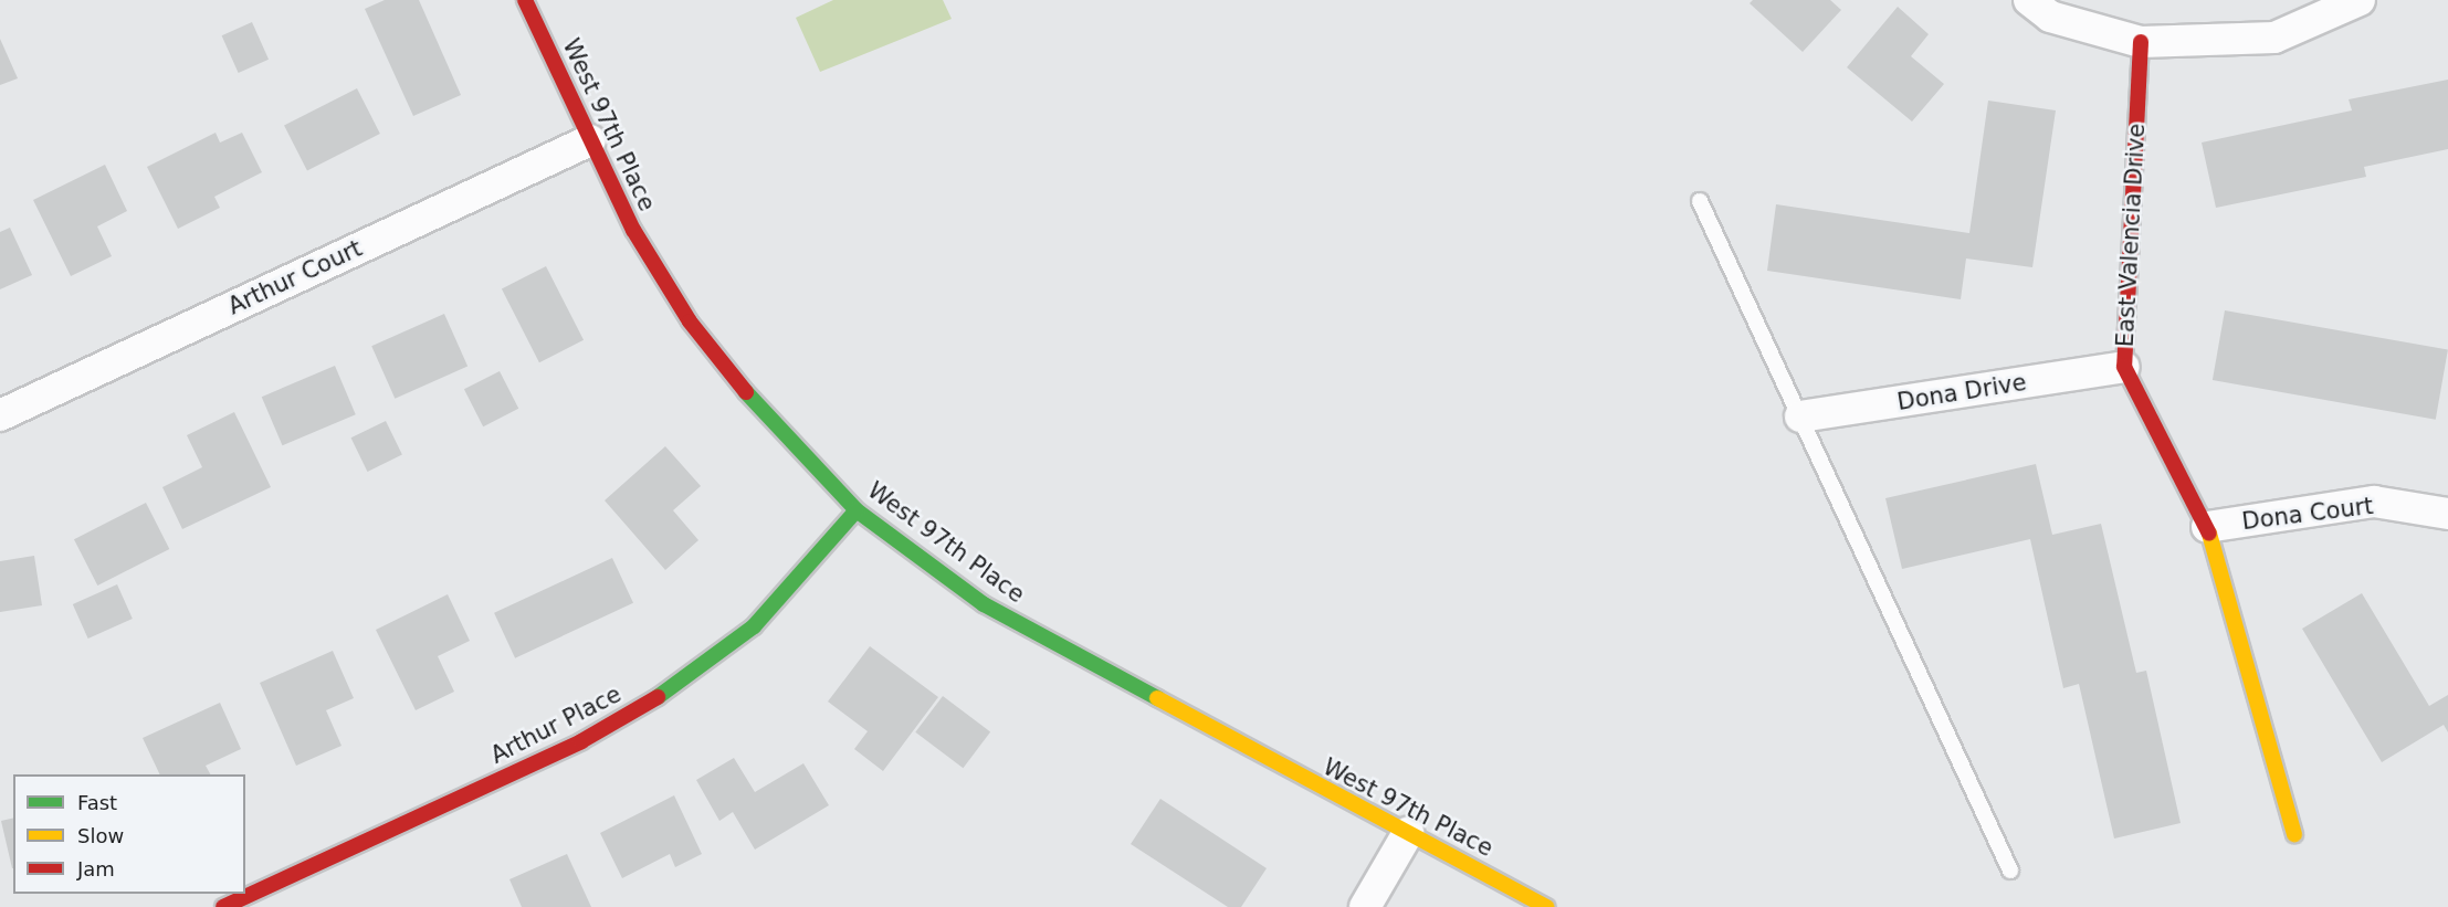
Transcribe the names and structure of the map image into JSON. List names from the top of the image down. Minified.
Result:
{"streets":{"street":["West 97th Place","East Valencia Drive","Arthur Court","Dona Drive","Dona Court","Arthur Place"]},"crossings":[["West 97th Place","Arthur Court"],["West 97th Place","Arthur Place"],["East Valencia Drive","Dona Drive"],["East Valencia Drive","Dona Court"]],"legend":["Fast","Slow","Jam"]}
